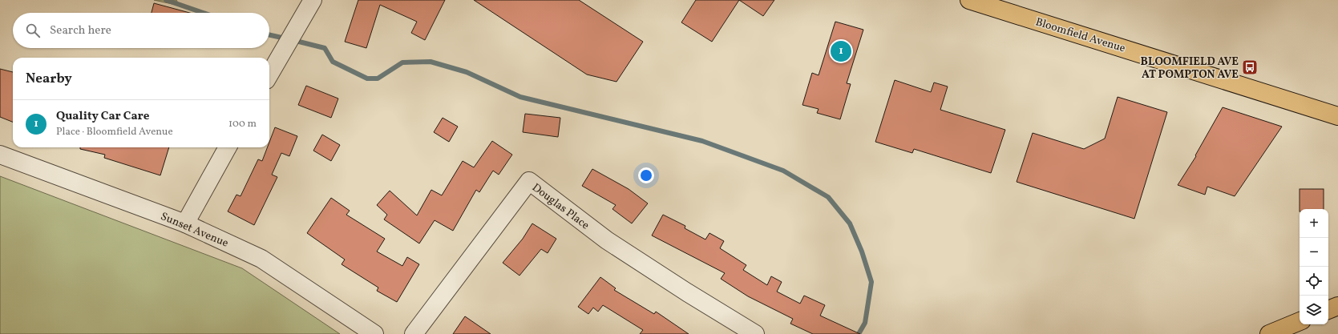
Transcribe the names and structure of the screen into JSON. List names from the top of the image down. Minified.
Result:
{"streets":{"main road":["Bloomfield Avenue"],"street":["Douglas Place","Sunset Avenue"]},"places":{"bus stop":["BLOOMFIELD AVE AT POMPTON AVE"]},"page":{"search":"Search here","pins":"1","heading":"Nearby","list":[{"mark":"1","name":"Quality Car Care","note":"Place · Bloomfield Avenue","value":"100 m"}],"map_buttons":["+","−"]}}
